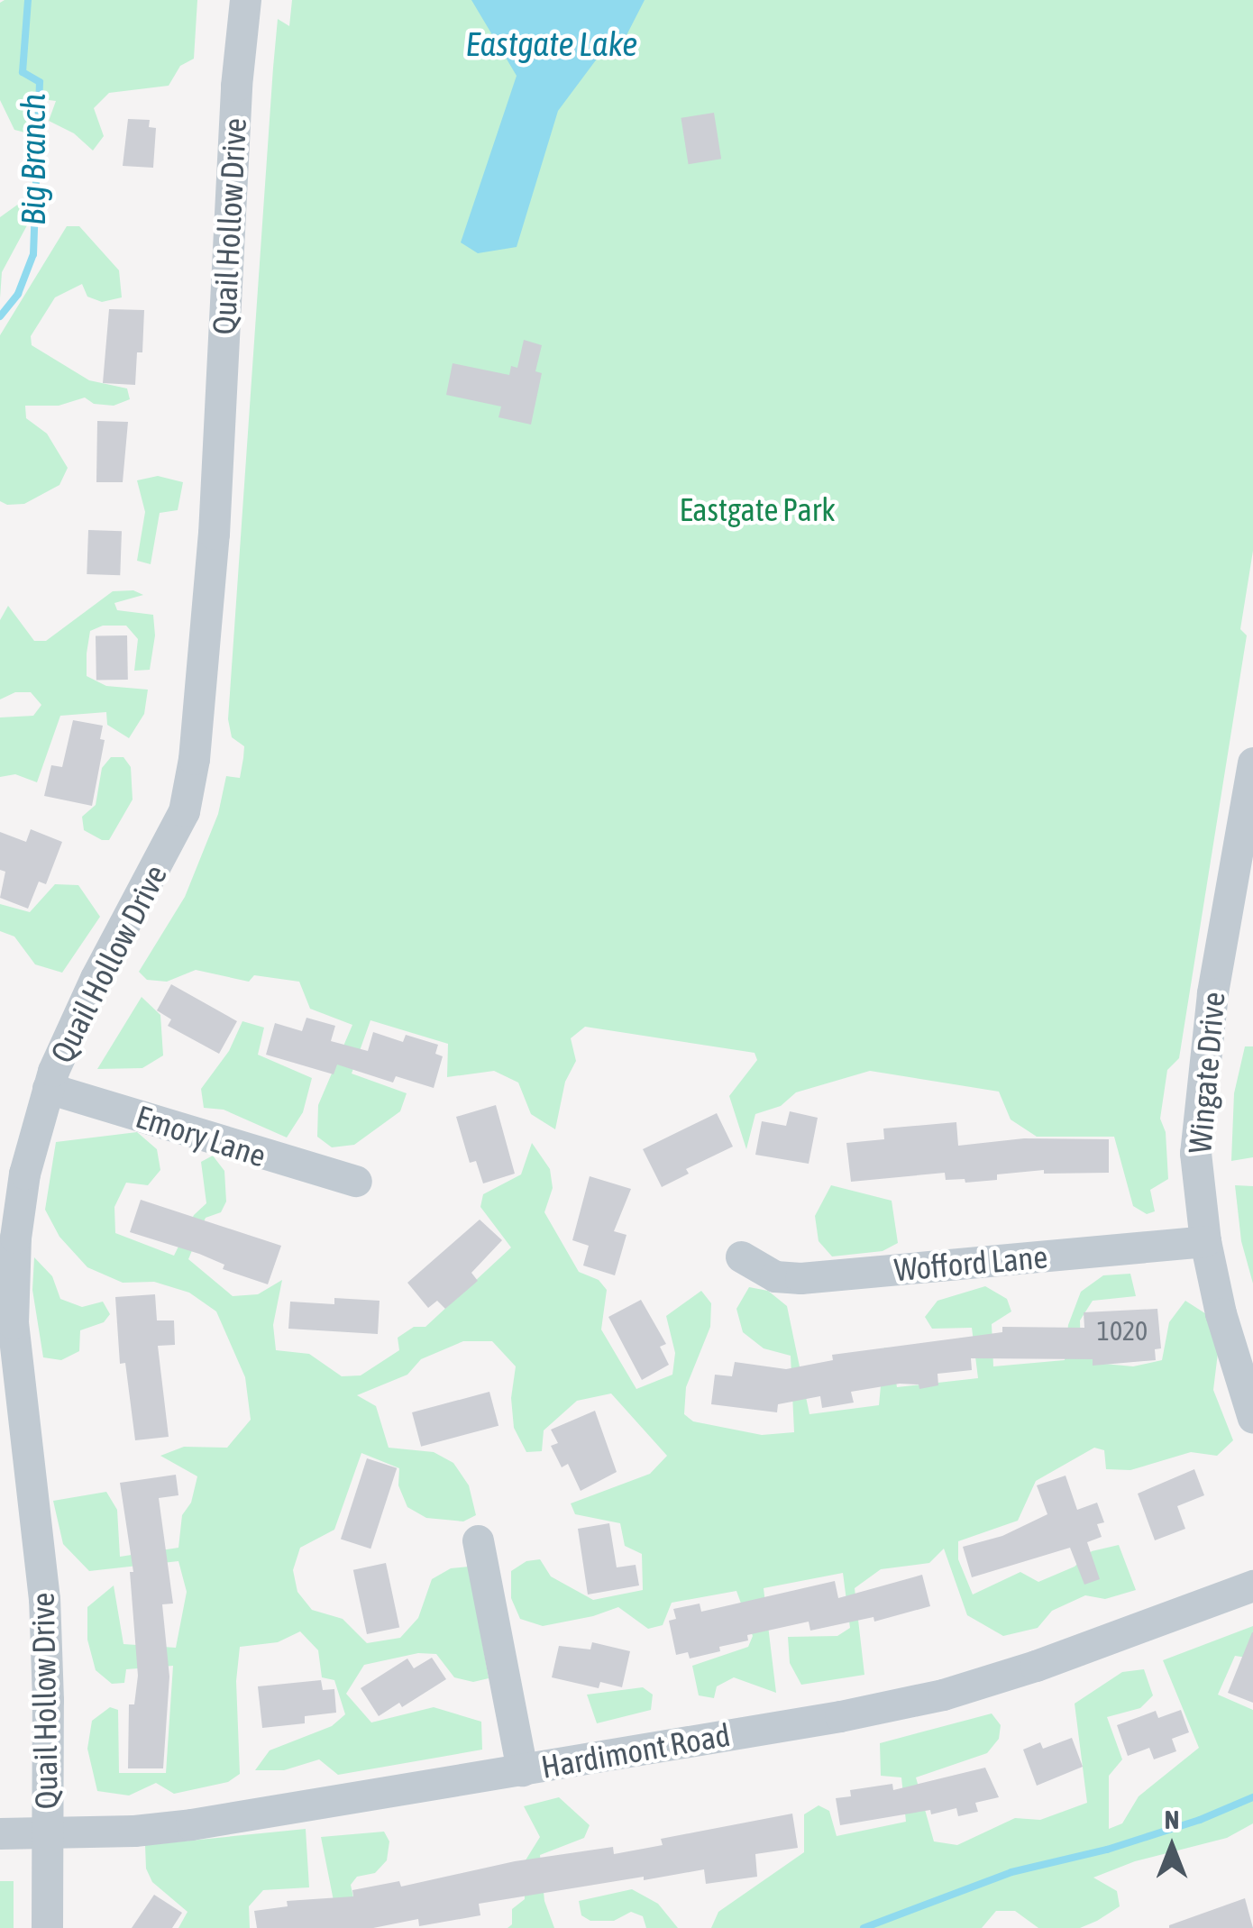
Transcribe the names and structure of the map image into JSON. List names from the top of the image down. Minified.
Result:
{"streets":{"street":["Quail Hollow Drive","Wingate Drive","Emory Lane","Wofford Lane","Hardimont Road"]},"crossings":[["Quail Hollow Drive","Emory Lane"],["Quail Hollow Drive","Hardimont Road"],["Wingate Drive","Wofford Lane"]],"water":["Eastgate Lake","Big Branch"],"parks":["Eastgate Park"],"house_numbers":["1020"],"north":"top"}
